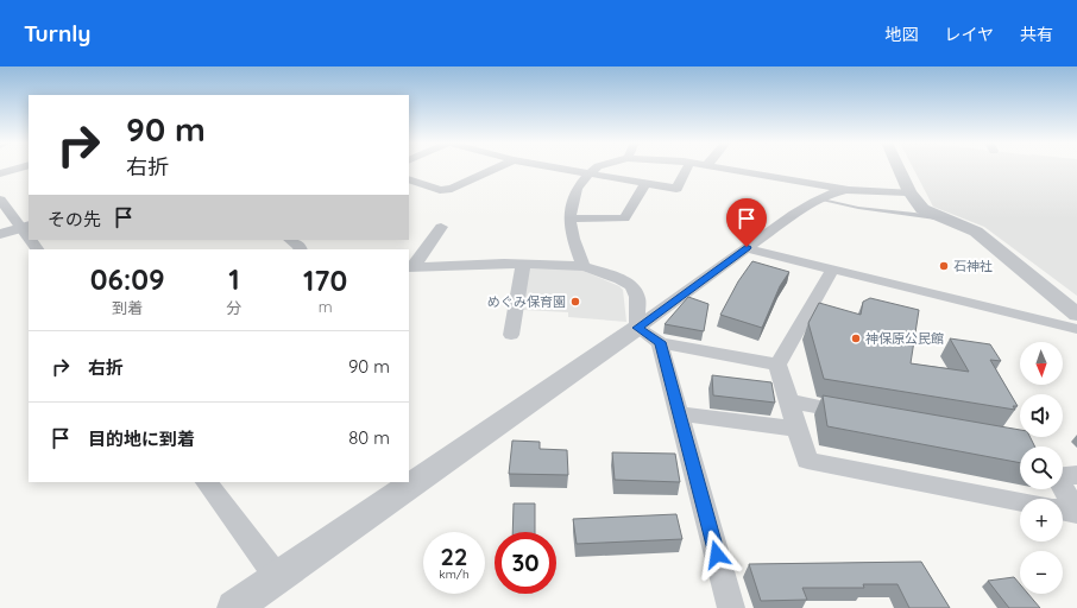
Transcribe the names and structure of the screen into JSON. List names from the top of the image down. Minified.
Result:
{"places":["石神社","めぐみ保育園","神保原公民館"],"north":"bottom","page":{"header":"Turnly","nav":["地図","レイヤ","共有"],"turn":["90 m","右折"],"then":"その先","eta":["06:09","到着","1","分","170","m"],"list":[{"name":"右折","value":"90 m"},{"name":"目的地に到着","value":"80 m"}],"map_buttons":["+","−"],"speed":"22 km/h","limit":"30"}}
